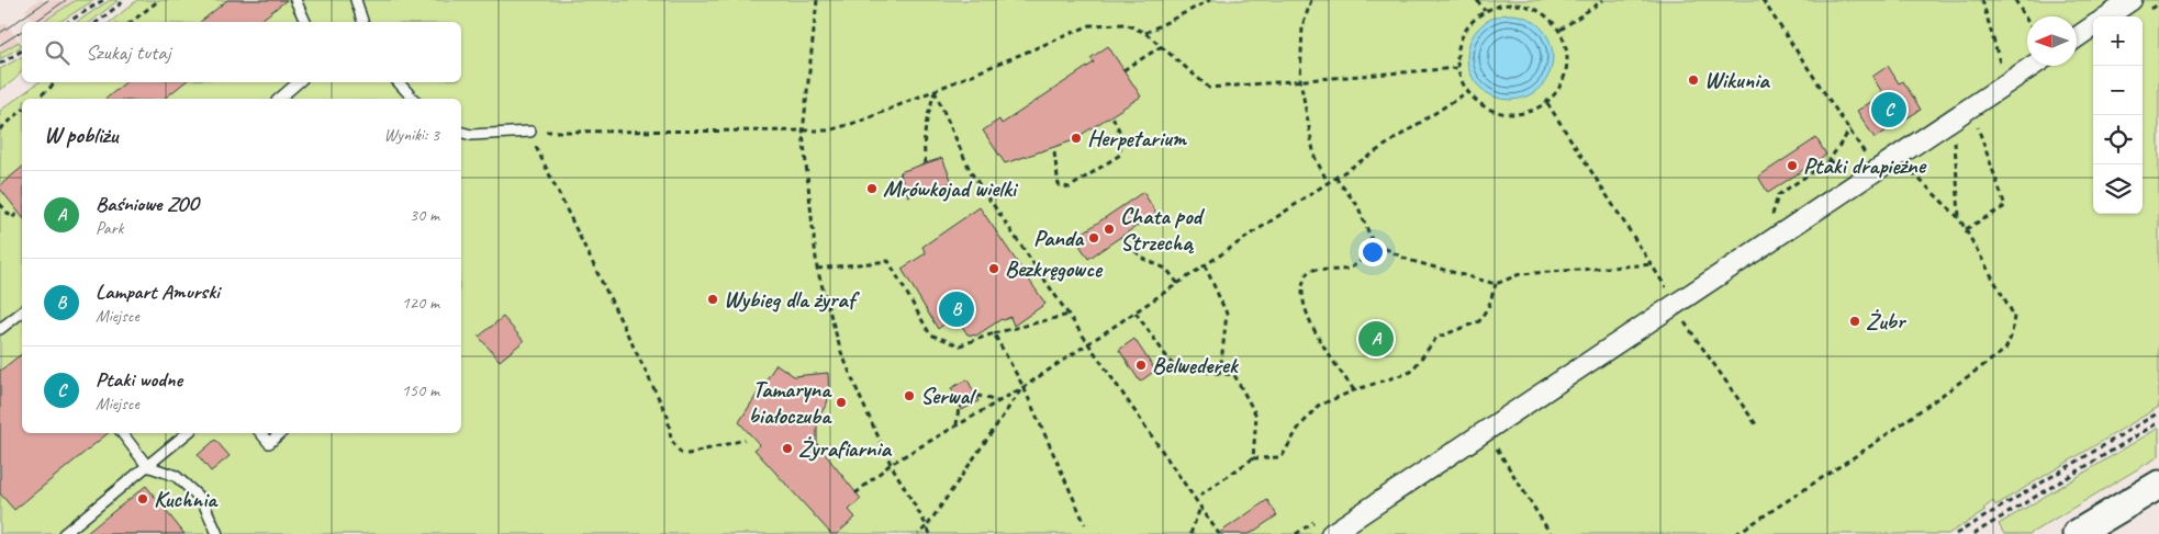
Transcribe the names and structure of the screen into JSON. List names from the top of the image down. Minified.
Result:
{"places":["Wikunia","Herpetarium","Ptaki drapieżne","Mrówkojad wielki","Chata pod Strzechą","Panda","Bezkręgowce","Wybieg dla żyraf","Żubr","Belwederek","Serwal","Tamaryna białoczuba","Żyrafiarnia","Kuchnia"],"north":"left","page":{"map_buttons":["+","−"],"search":"Szukaj tutaj","pins":["C","B","A"],"heading":["W pobliżu","Wyniki: 3"],"list":[{"mark":"A","name":"Baśniowe ZOO","note":"Park","value":"30 m"},{"mark":"B","name":"Lampart Amurski","note":"Miejsce","value":"120 m"},{"mark":"C","name":"Ptaki wodne","note":"Miejsce","value":"150 m"}]}}
